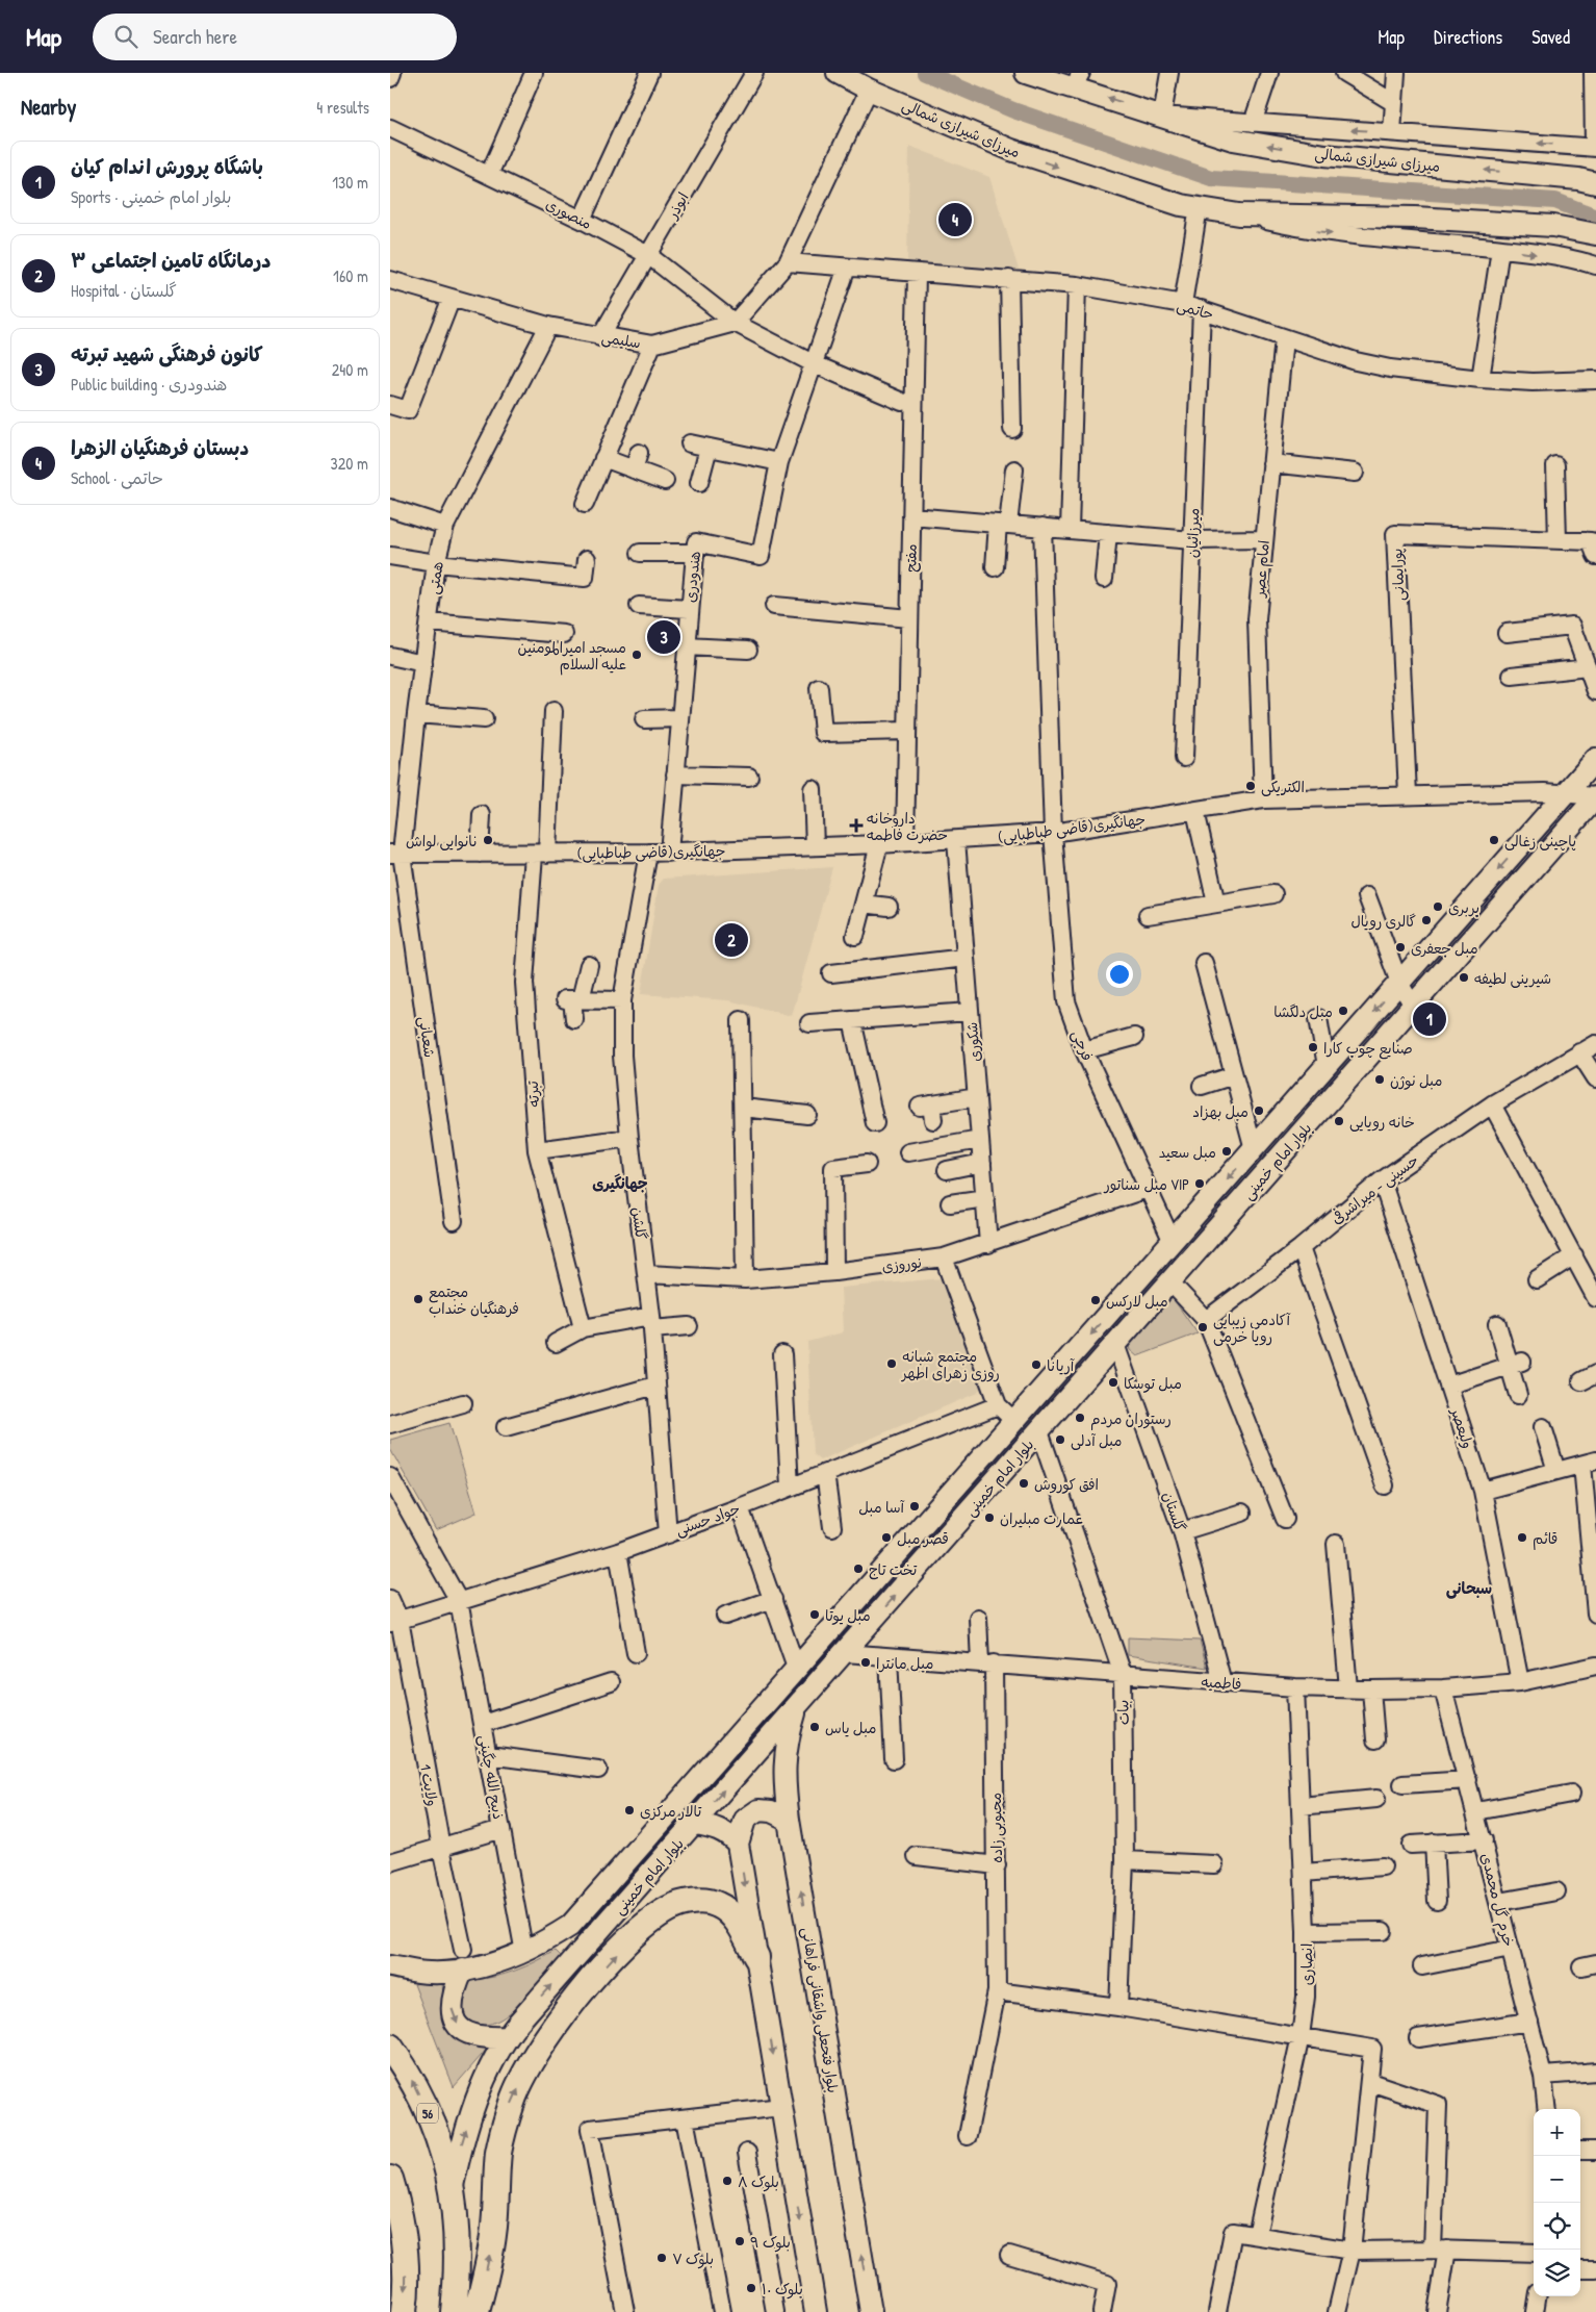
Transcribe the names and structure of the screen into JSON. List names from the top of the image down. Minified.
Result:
{"streets":{"highway":["56"],"main road":["میرزای شیرازی شمالی","بلوار امام خمینی","بلوار فتحعلی واشقانی فراهانی"],"street":["ابوذر","منصوری","حاتمی","سلیمی","میرزائیان","مفتح","امام عصر","پورایمانی","هندودری","همتی","جهانگیری(قاضی طباطبایی)","شعبانی","شکوری","فرجی","تبرته","حسینی - میراشرفی","گلشن","نوروزی","ولیعصر","گلستان","جواد حسنی","فاطمیه","بیات","ذبیح الله چگینی","ولایت 1","محبوبی زاده","خرم گل محمدی","انصاری"]},"crossings":[["ابوذر","منصوری"],["ابوذر","سلیمی"],["منصوری","سلیمی"],["حاتمی","میرزائیان"],["حاتمی","مفتح"],["حاتمی","امام عصر"],["حاتمی","هندودری"],["سلیمی","همتی"],["مفتح","جهانگیری(قاضی طباطبایی)"],["امام عصر","جهانگیری(قاضی طباطبایی)"],["پورایمانی","جهانگیری(قاضی طباطبایی)"],["هندودری","جهانگیری(قاضی طباطبایی)"],["همتی","جهانگیری(قاضی طباطبایی)"],["همتی","شعبانی"],["جهانگیری(قاضی طباطبایی)","شعبانی"],["جهانگیری(قاضی طباطبایی)","شکوری"],["جهانگیری(قاضی طباطبایی)","فرجی"],["جهانگیری(قاضی طباطبایی)","تبرته"],["جهانگیری(قاضی طباطبایی)","بلوار امام خمینی"],["جهانگیری(قاضی طباطبایی)","گلشن"],["شکوری","نوروزی"],["فرجی","بلوار امام خمینی"],["فرجی","نوروزی"],["بلوار امام خمینی","گلستان"],["بلوار امام خمینی","فاطمیه"],["بلوار امام خمینی","بیات"],["بلوار امام خمینی","ذبیح الله چگینی"],["بلوار امام خمینی","ولایت 1"],["بلوار امام خمینی","بلوار فتحعلی واشقانی فراهانی"],["بلوار امام خمینی","56"],["حسینی - میراشرفی","ولیعصر"],["گلشن","نوروزی"],["گلشن","جواد حسنی"],["ولیعصر","فاطمیه"],["گلستان","فاطمیه"],["جواد حسنی","ذبیح الله چگینی"],["جواد حسنی","ولایت 1"],["فاطمیه","بیات"],["فاطمیه","محبوبی زاده"],["فاطمیه","خرم گل محمدی"],["فاطمیه","انصاری"]],"districts":["جهانگیری","سبحانی"],"places":{"other":["مسجد امیرالمومنین علیه السلام","الکتریکی","نانوایی لواش","پاچینی زغالی","بربری","گالری رویال","مبل جعفری","شیرینی لطیفه","مبل دلگشا","صنایع چوب کارا","مبل نوژن","مبل بهزاد","خانه رویایی","مبل سعید","مبل سناتور VIP","مجتمع فرهنگیان خنداب","مبل لارکس","آکادمی زیبایی رویا خرمی","مجتمع شبانه روزی زهرای اطهر","آريانا","مبل توسکا","رستوران مردم","مبل آدلی","افق کوروش","آسا مبل","عمارت مبلیران","قصر مبل","قائم","تخت تاج","مبل یوتا","مبل مانترا","مبل یاس","تالار مرکزی","بلوک ۸","بلوک ۹","بلوک ۷","بلوک ۱۰"],"health":["داروخانه حضرت فاطمه"]},"page":{"header":"Map","search":"Search here","nav":["Map","Directions","Saved"],"heading":["Nearby","4 results"],"list":[{"mark":"1","name":"باشگاه پرورش اندام کیان","note":"Sports · بلوار امام خمینی","value":"130 m"},{"mark":"2","name":"درمانگاه تامین اجتماعی ۳","note":"Hospital · گلستان","value":"160 m"},{"mark":"3","name":"کانون فرهنگی شهید تبرته","note":"Public building · هندودری","value":"240 m"},{"mark":"4","name":"دبستان فرهنگیان الزهرا","note":"School · حاتمی","value":"320 m"}],"pins":["4","3","2","1"],"map_buttons":["+","−"]}}
